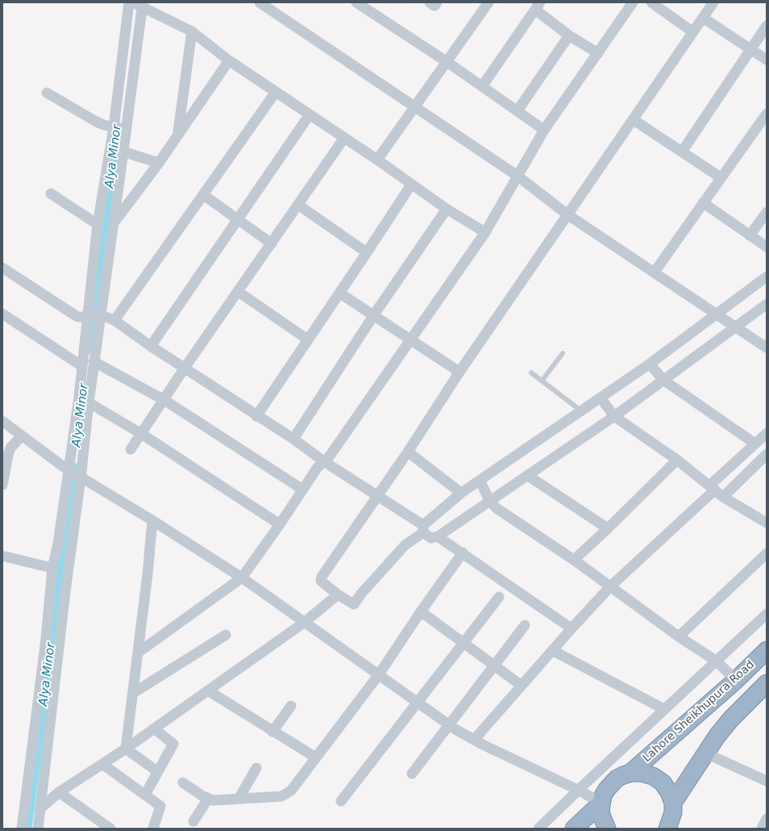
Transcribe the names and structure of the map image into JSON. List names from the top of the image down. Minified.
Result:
{"streets":{"highway":["Lahore Sheikhupura Road"]},"water":["Alya Minor"]}
